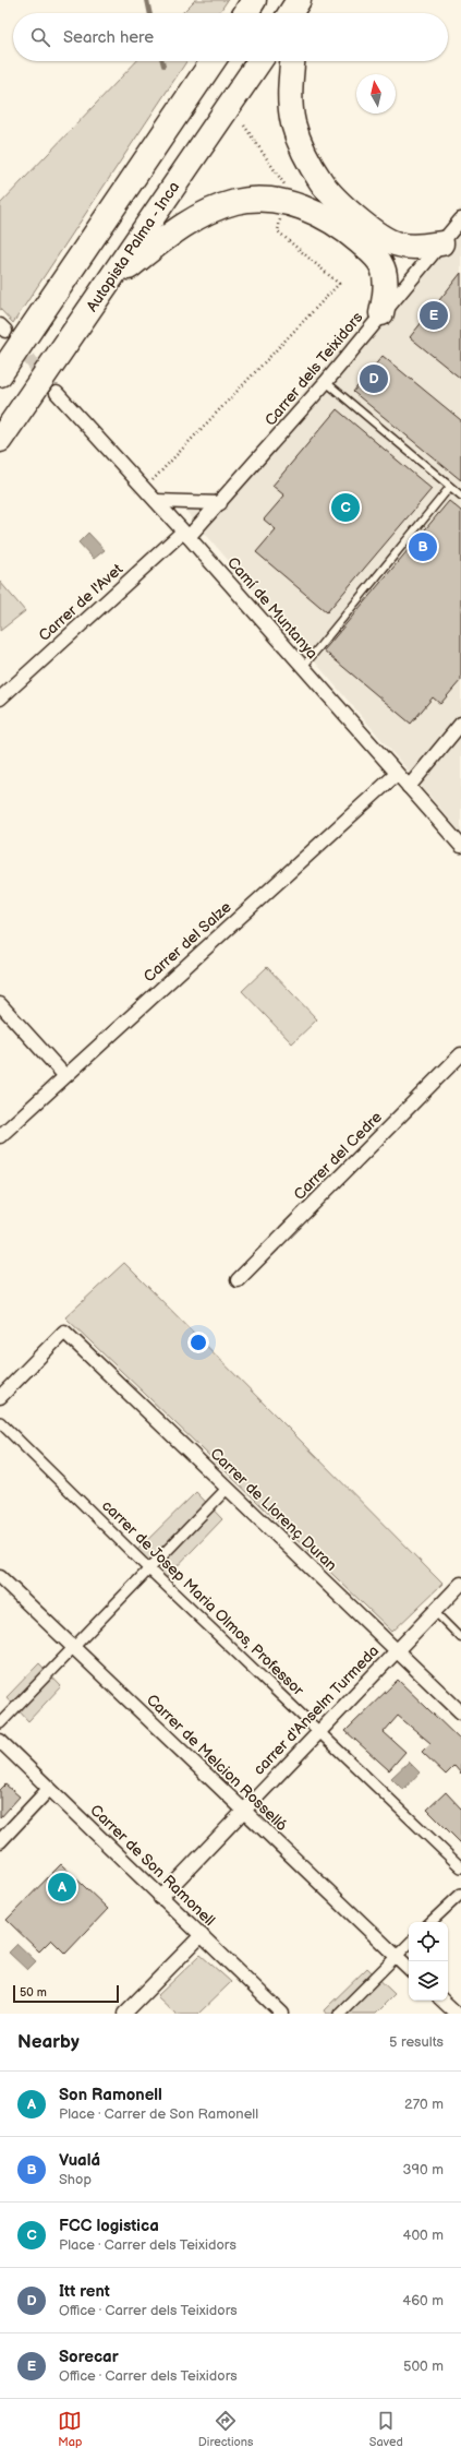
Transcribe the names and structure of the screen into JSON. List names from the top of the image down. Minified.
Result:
{"streets":{"highway":["Autopista Palma - Inca"],"street":["Carrer dels Teixidors","Carrer de l'Avet","Camí de Muntanya","Carrer del Salze","Carrer del Cedre","Carrer de Llorenç Duran","carrer de Josep Maria Olmos, Professor","carrer d'Anselm Turmeda","Carrer de Melcion Rosselló","Carrer de Son Ramonell"]},"crossings":[["Carrer dels Teixidors","Carrer de l'Avet"],["Carrer dels Teixidors","Camí de Muntanya"],["Carrer de l'Avet","Camí de Muntanya"],["Camí de Muntanya","Carrer del Salze"],["Carrer de Llorenç Duran","carrer d'Anselm Turmeda"],["carrer de Josep Maria Olmos, Professor","carrer d'Anselm Turmeda"],["carrer d'Anselm Turmeda","Carrer de Melcion Rosselló"],["carrer d'Anselm Turmeda","Carrer de Son Ramonell"]],"scale_bar":"50 m","north":"top","page":{"search":"Search here","pins":["E","D","C","B","A"],"scale":"50 m","heading":["Nearby","5 results"],"list":[{"mark":"A","name":"Son Ramonell","note":"Place · Carrer de Son Ramonell","value":"270 m"},{"mark":"B","name":"Vualá","note":"Shop","value":"390 m"},{"mark":"C","name":"FCC logistica","note":"Place · Carrer dels Teixidors","value":"400 m"},{"mark":"D","name":"Itt rent","note":"Office · Carrer dels Teixidors","value":"460 m"},{"mark":"E","name":"Sorecar","note":"Office · Carrer dels Teixidors","value":"500 m"}],"nav":["Map","Directions","Saved"]}}
